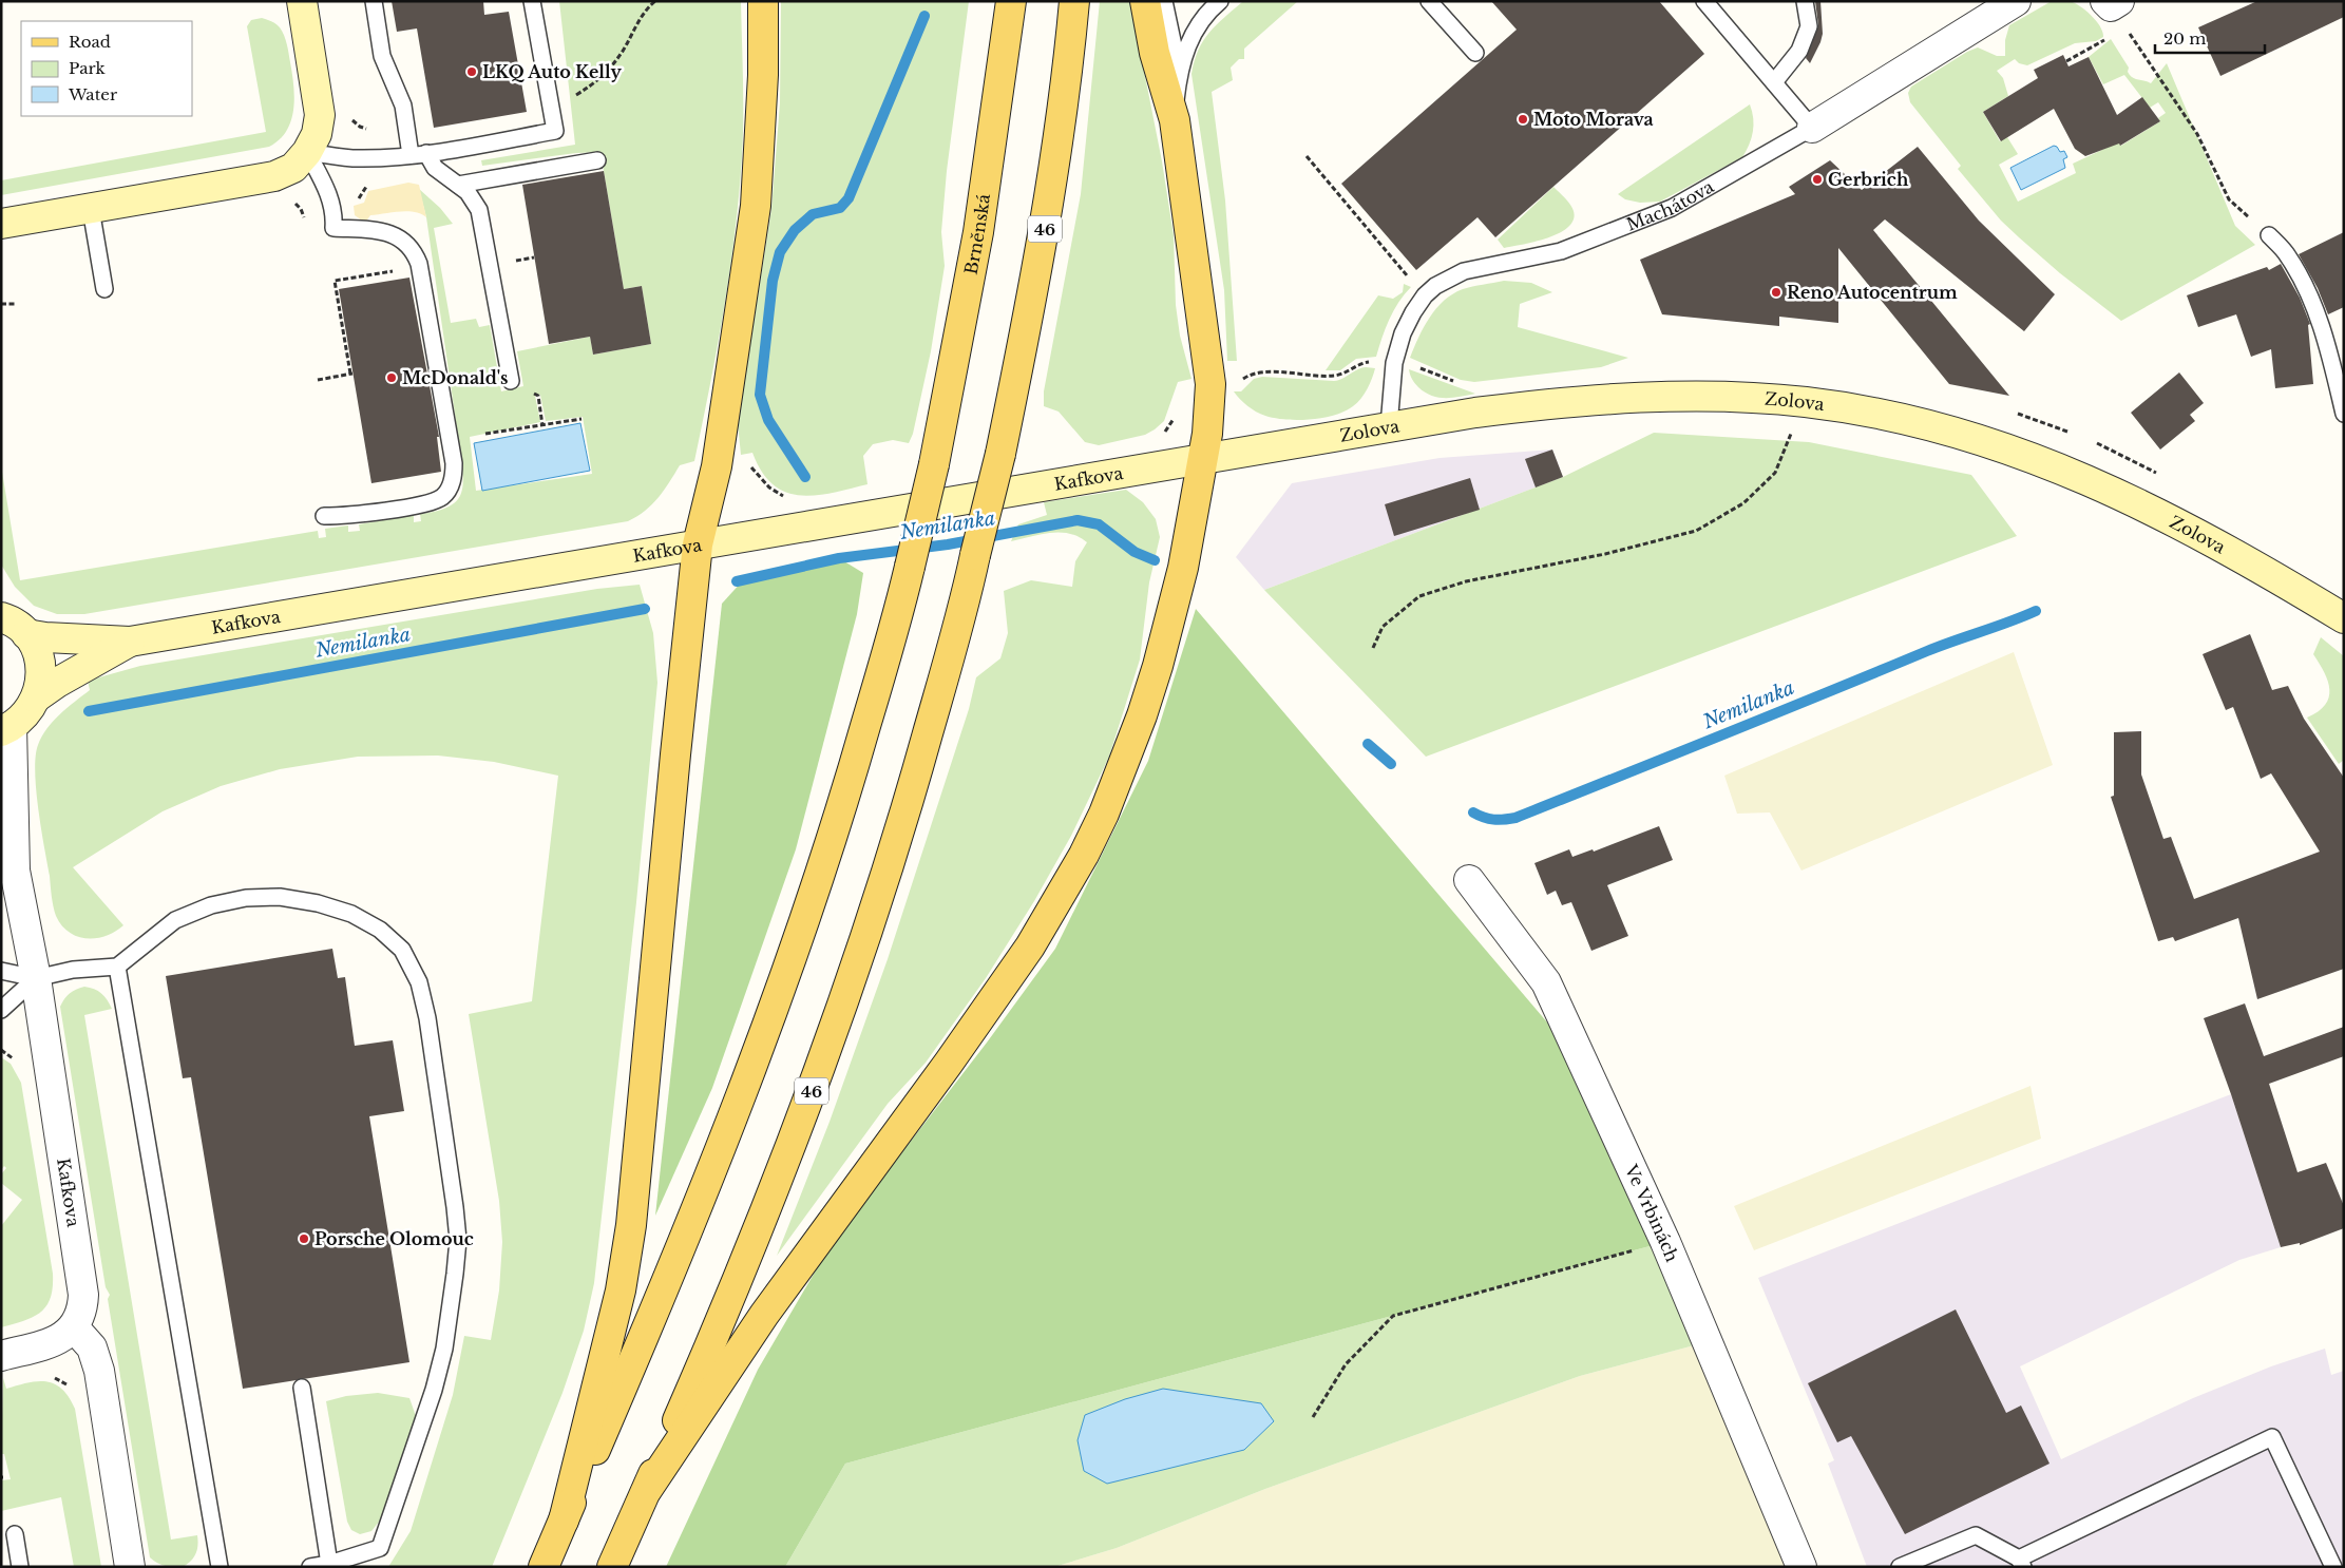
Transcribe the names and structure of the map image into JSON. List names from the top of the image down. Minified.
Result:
{"streets":{"main road":["46","Brněnská"],"street":["Machátova","Zolova","Kafkova","Ve Vrbinách"]},"crossings":[["Machátova","Zolova"],["Zolova","Kafkova"]],"water":["Nemilanka"],"places":["LKQ Auto Kelly","Moto Morava","Gerbrich","Reno Autocentrum","McDonald's","Porsche Olomouc"],"legend":["Road","Park","Water"],"scale_bar":"20 m"}
